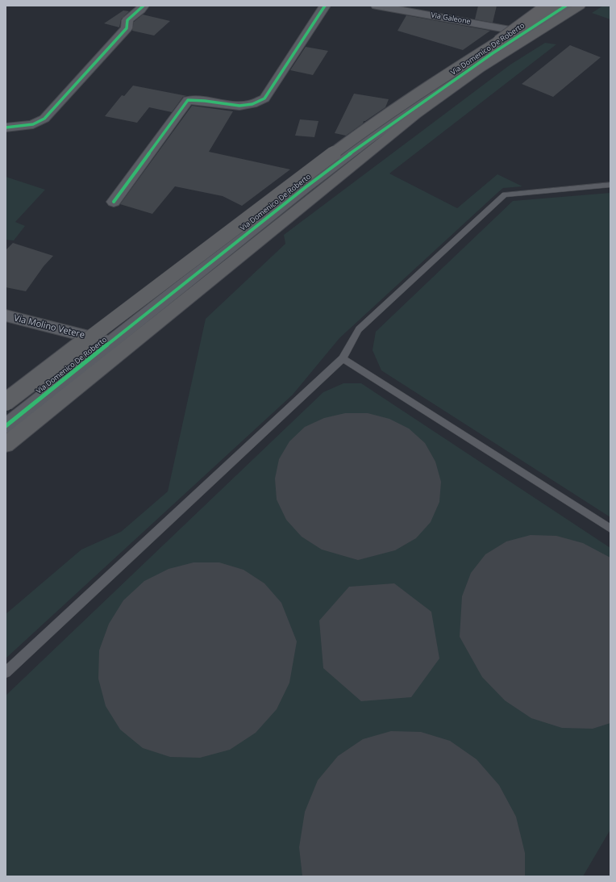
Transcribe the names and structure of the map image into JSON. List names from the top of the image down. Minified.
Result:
{"streets":{"street":["Via Galeone","Via Domenico De Roberto","Via Molino Vetere"]},"crossings":[["Via Galeone","Via Domenico De Roberto"],["Via Domenico De Roberto","Via Molino Vetere"]]}
